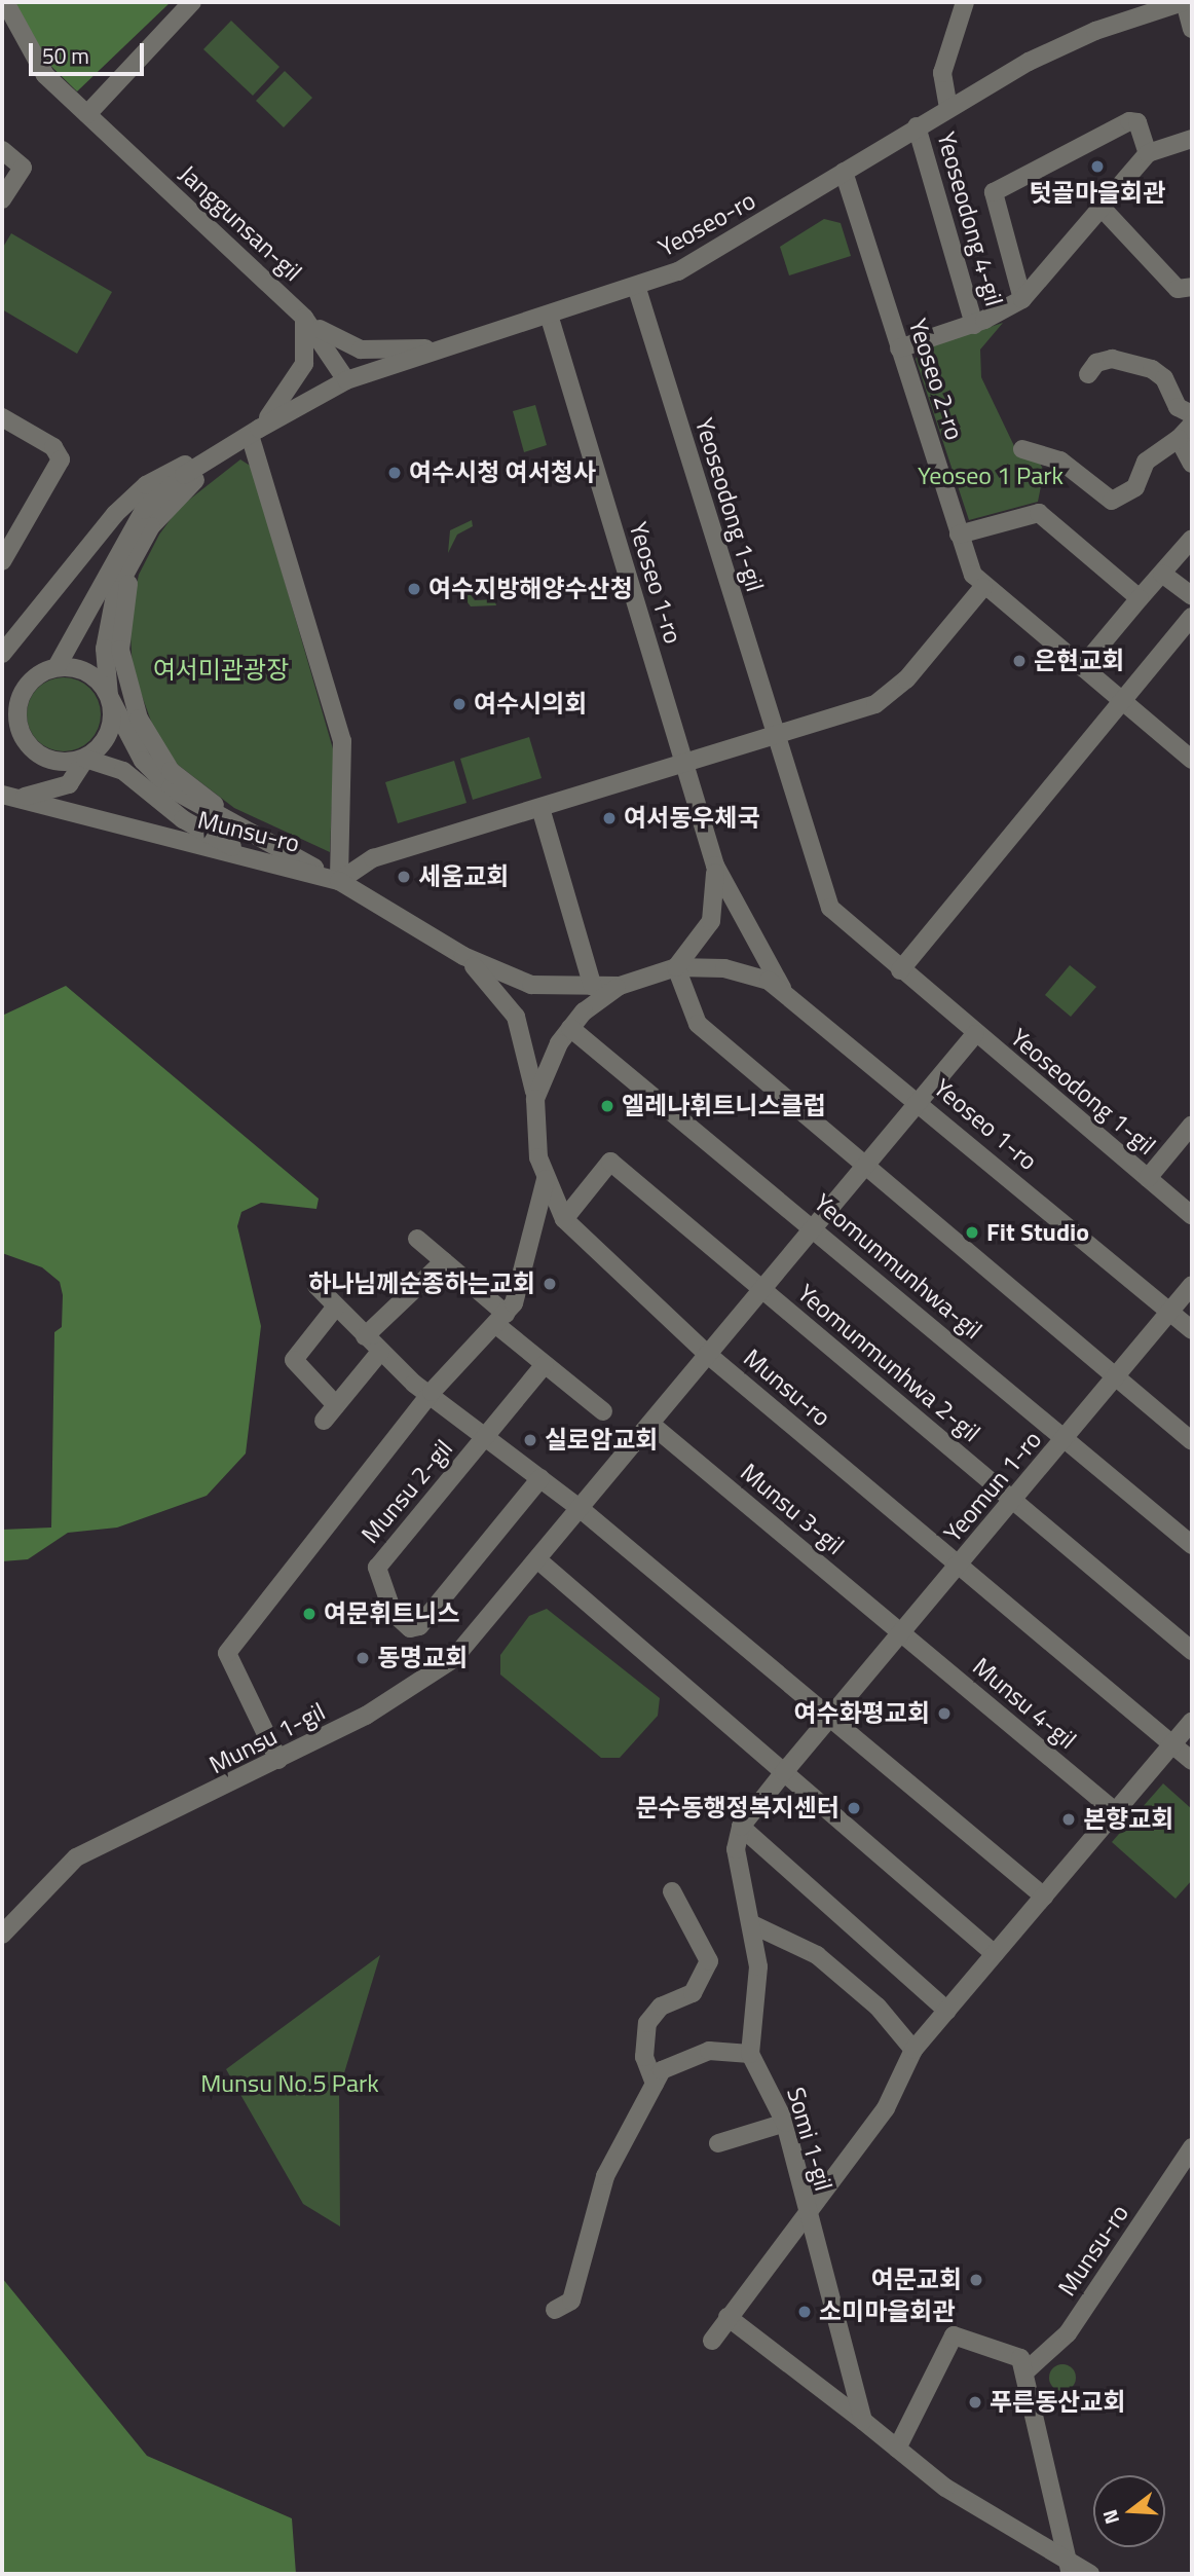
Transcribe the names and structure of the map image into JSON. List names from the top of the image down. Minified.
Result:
{"streets":{"street":["Yeoseodong 4-gil","Janggunsan-gil","Yeoseo-ro","Yeoseo 2-ro","Yeoseodong 1-gil","Yeoseo 1-ro","Munsu-ro","Yeomunmunhwa-gil","Yeomunmunhwa 2-gil","Yeomun 1-ro","Munsu 2-gil","Munsu 3-gil","Munsu 4-gil","Munsu 1-gil","Somi 1-gil"]},"crossings":[["Yeoseodong 4-gil","Yeoseo-ro"],["Yeoseodong 4-gil","Yeoseo 2-ro"],["Janggunsan-gil","Yeoseo-ro"],["Yeoseo-ro","Yeoseo 2-ro"],["Yeoseo-ro","Yeoseodong 1-gil"],["Yeoseo-ro","Yeoseo 1-ro"],["Yeoseodong 1-gil","Yeoseo 1-ro"],["Yeoseodong 1-gil","Yeomunmunhwa-gil"],["Yeoseodong 1-gil","Munsu 1-gil"],["Yeoseo 1-ro","Yeomun 1-ro"],["Munsu-ro","Yeomunmunhwa-gil"],["Munsu-ro","Yeomunmunhwa 2-gil"],["Munsu-ro","Yeomun 1-ro"],["Munsu-ro","Munsu 2-gil"],["Munsu-ro","Munsu 1-gil"],["Yeomunmunhwa-gil","Yeomun 1-ro"],["Yeomunmunhwa-gil","Munsu 1-gil"],["Yeomunmunhwa 2-gil","Yeomun 1-ro"],["Yeomunmunhwa 2-gil","Munsu 1-gil"],["Yeomun 1-ro","Munsu 3-gil"],["Yeomun 1-ro","Munsu 4-gil"],["Munsu 2-gil","Munsu 1-gil"],["Munsu 3-gil","Munsu 4-gil"],["Munsu 3-gil","Munsu 1-gil"]],"parks":["Yeoseo 1 Park","여서미관광장","Munsu No.5 Park"],"places":["텃골마을회관","여수시청 여서청사","여수지방해양수산청","은현교회","여수시의회","여서동우체국","세움교회","엘레나휘트니스클럽","Fit Studio","하나님께순종하는교회","실로암교회","여문휘트니스","동명교회","여수화평교회","문수동행정복지센터","본향교회","여문교회","소미마을회관","푸른동산교회"],"scale_bar":"50 m","north":"left"}
